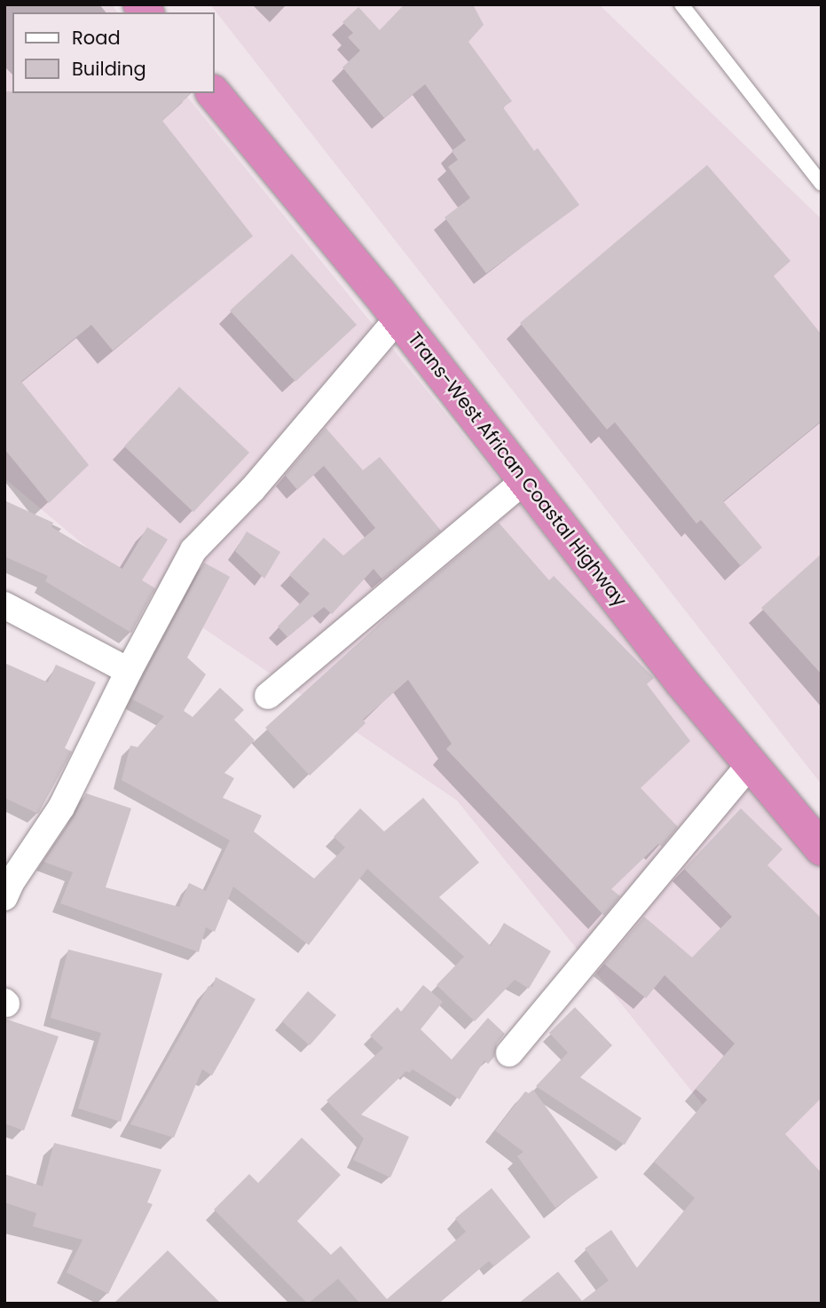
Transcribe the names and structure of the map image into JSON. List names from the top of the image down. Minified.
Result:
{"streets":{"highway":["Trans-West African Coastal Highway"]},"legend":["Road","Building"]}
